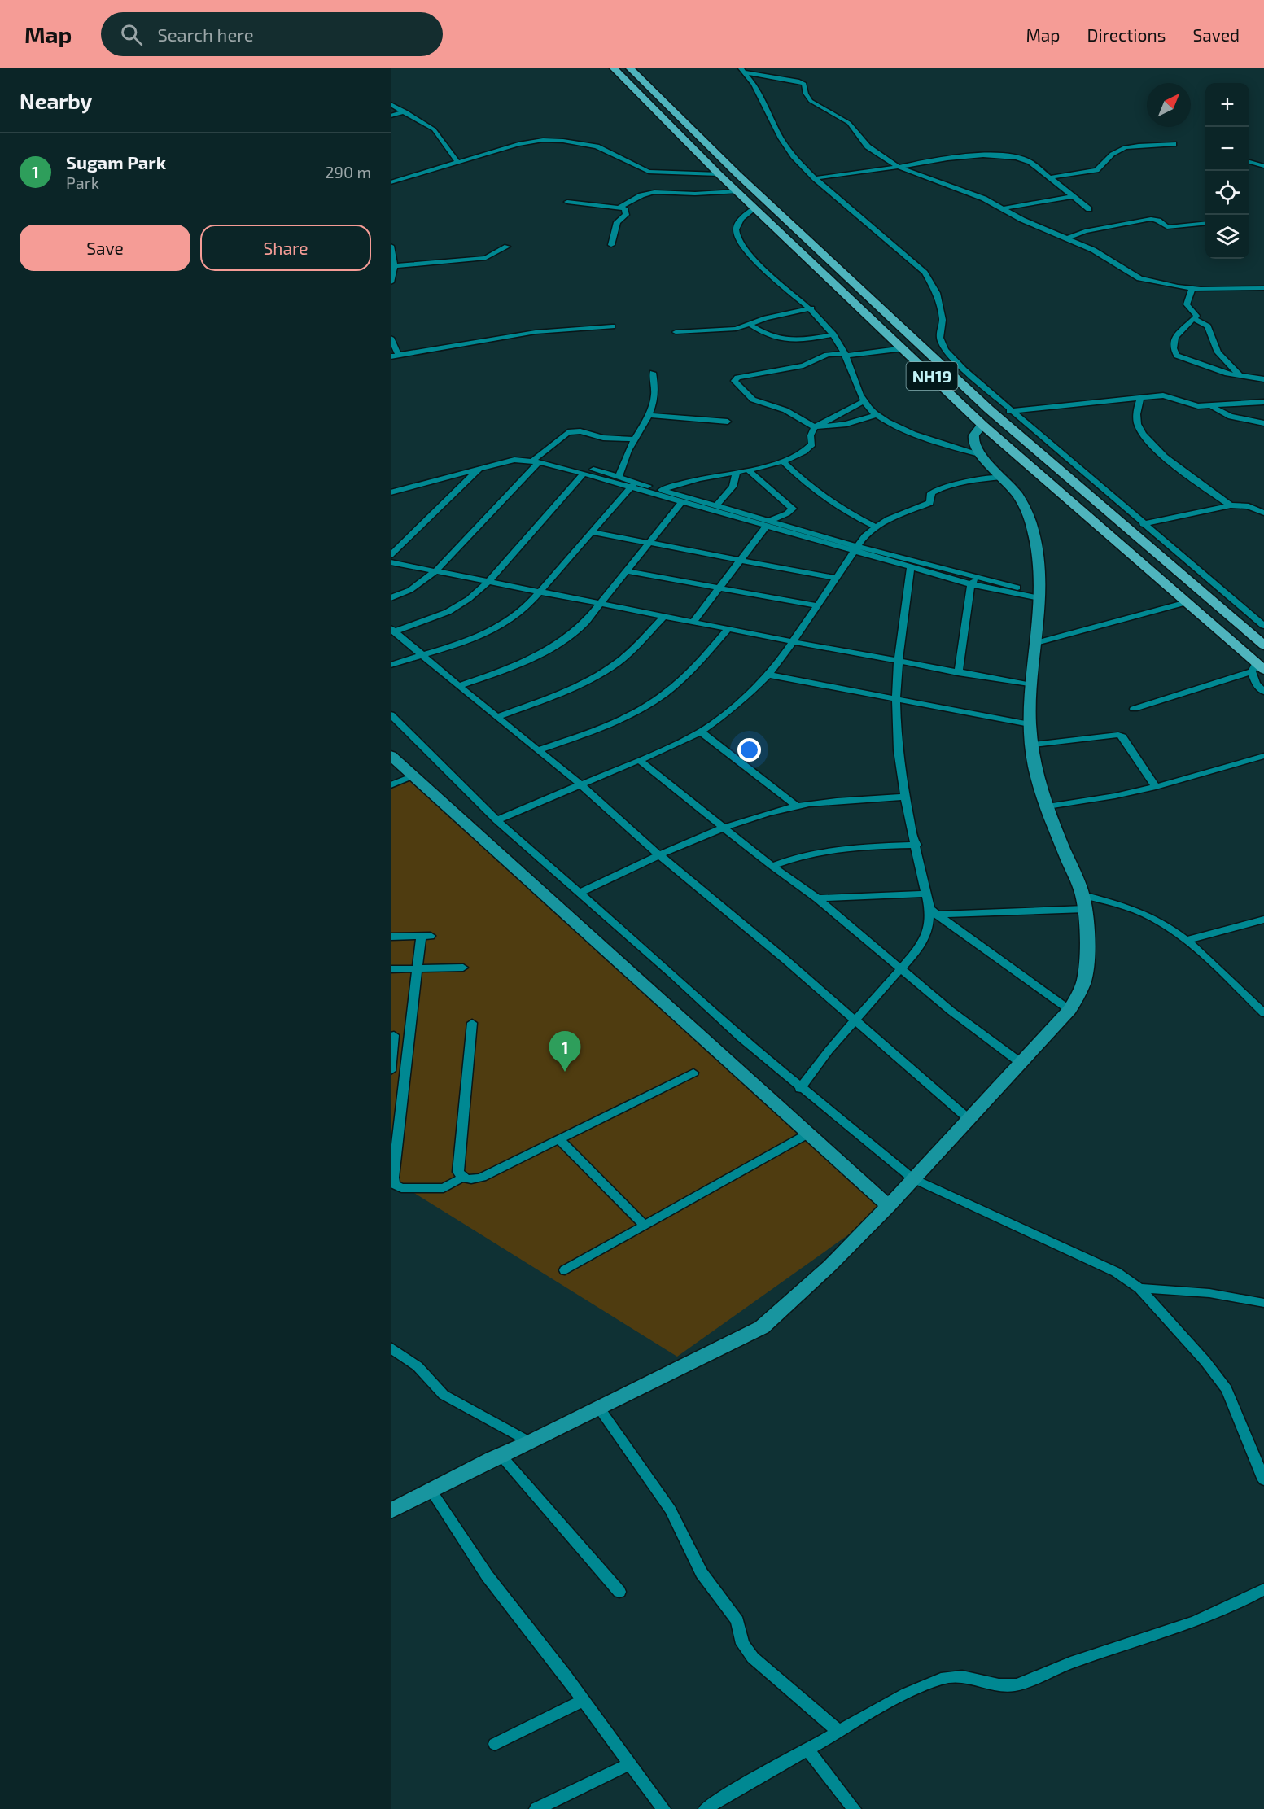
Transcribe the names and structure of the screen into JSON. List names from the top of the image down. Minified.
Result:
{"streets":{"highway":["NH19"]},"north":"top right","page":{"header":"Map","search":"Search here","nav":["Map","Directions","Saved"],"heading":"Nearby","map_buttons":["+","−"],"list":[{"mark":"1","name":"Sugam Park","note":"Park","value":"290 m"}],"buttons":["Save","Share"],"pins":"1"}}
